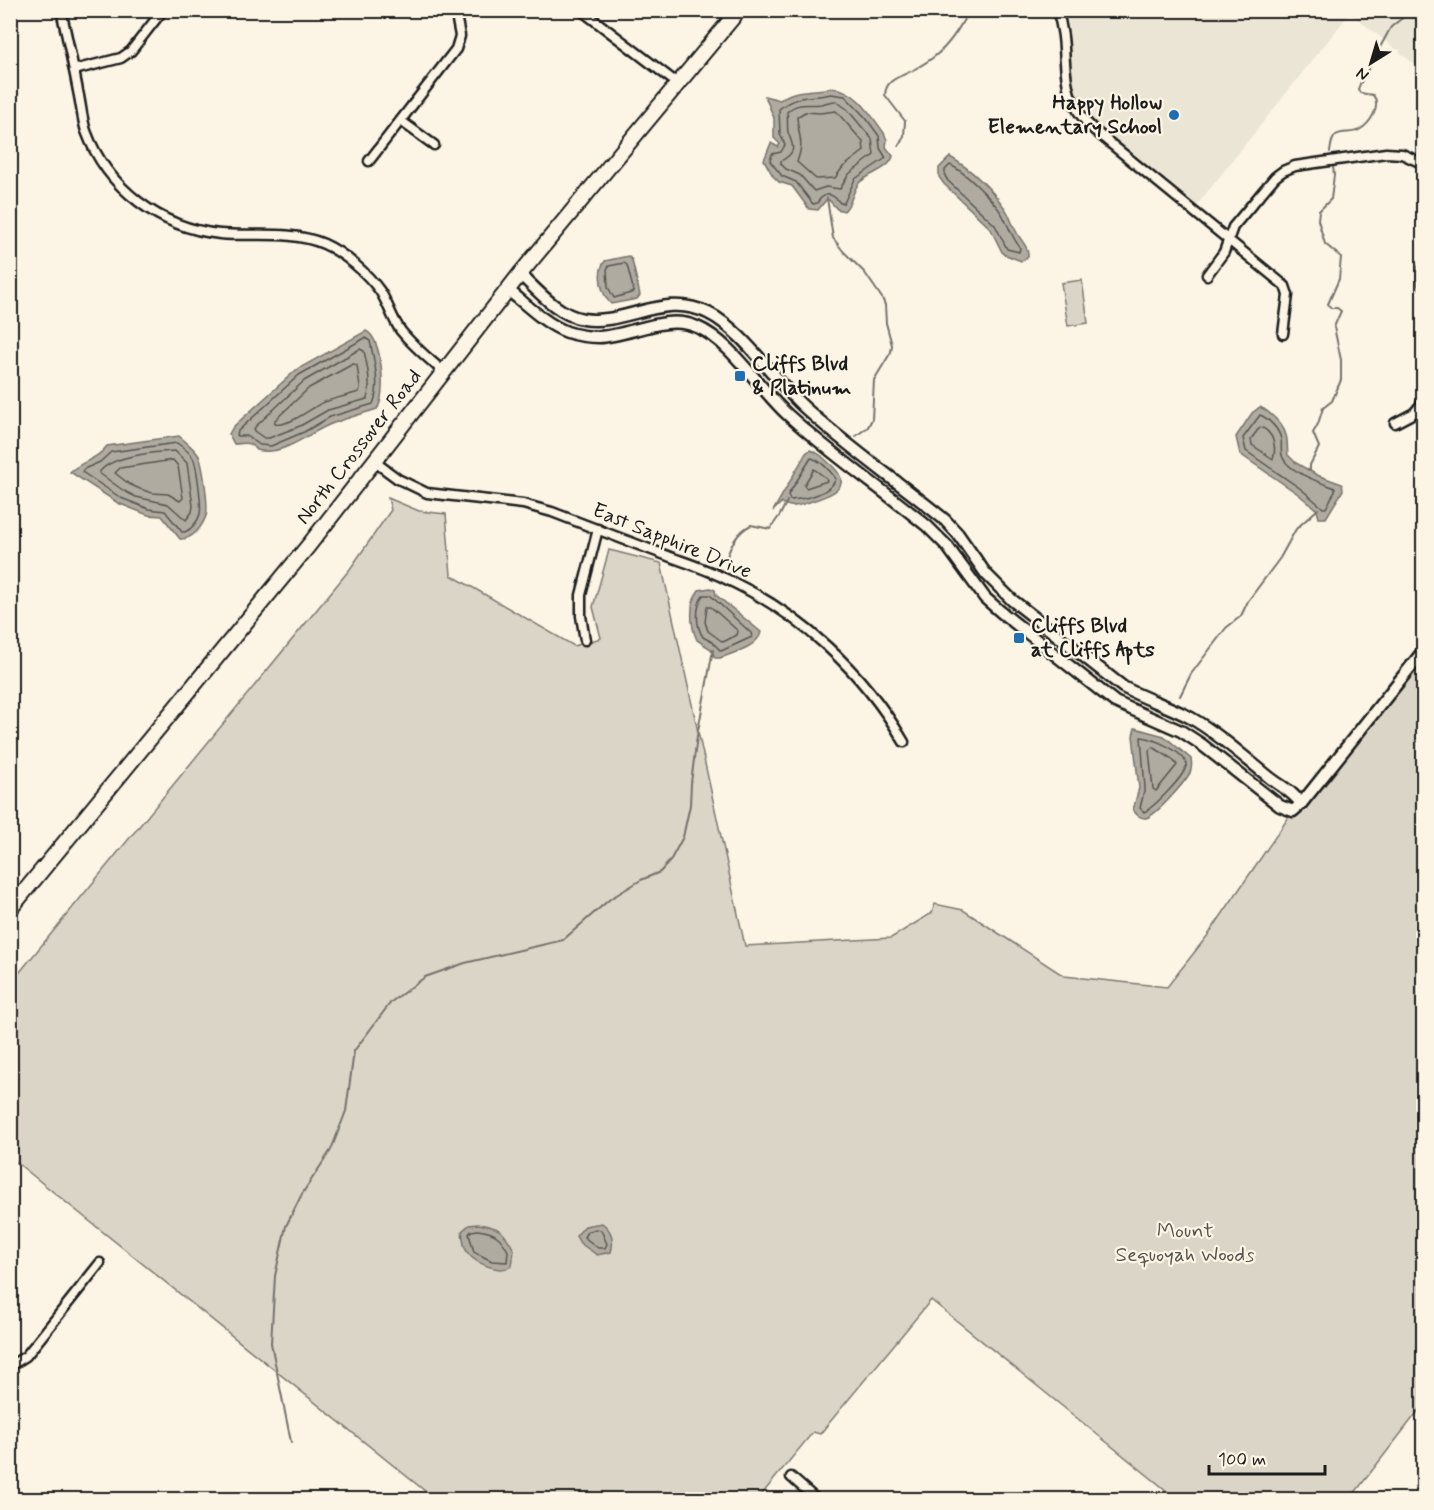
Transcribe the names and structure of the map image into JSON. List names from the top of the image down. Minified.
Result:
{"streets":{"main road":["North Crossover Road"],"street":["East Sapphire Drive"]},"crossings":[["North Crossover Road","East Sapphire Drive"]],"parks":["Mount Sequoyah Woods"],"places":{"other":["Happy Hollow Elementary School"],"transit":["Cliffs Blvd & Platinum","Cliffs Blvd at Cliffs Apts"]},"scale_bar":"100 m","north":"bottom left"}
